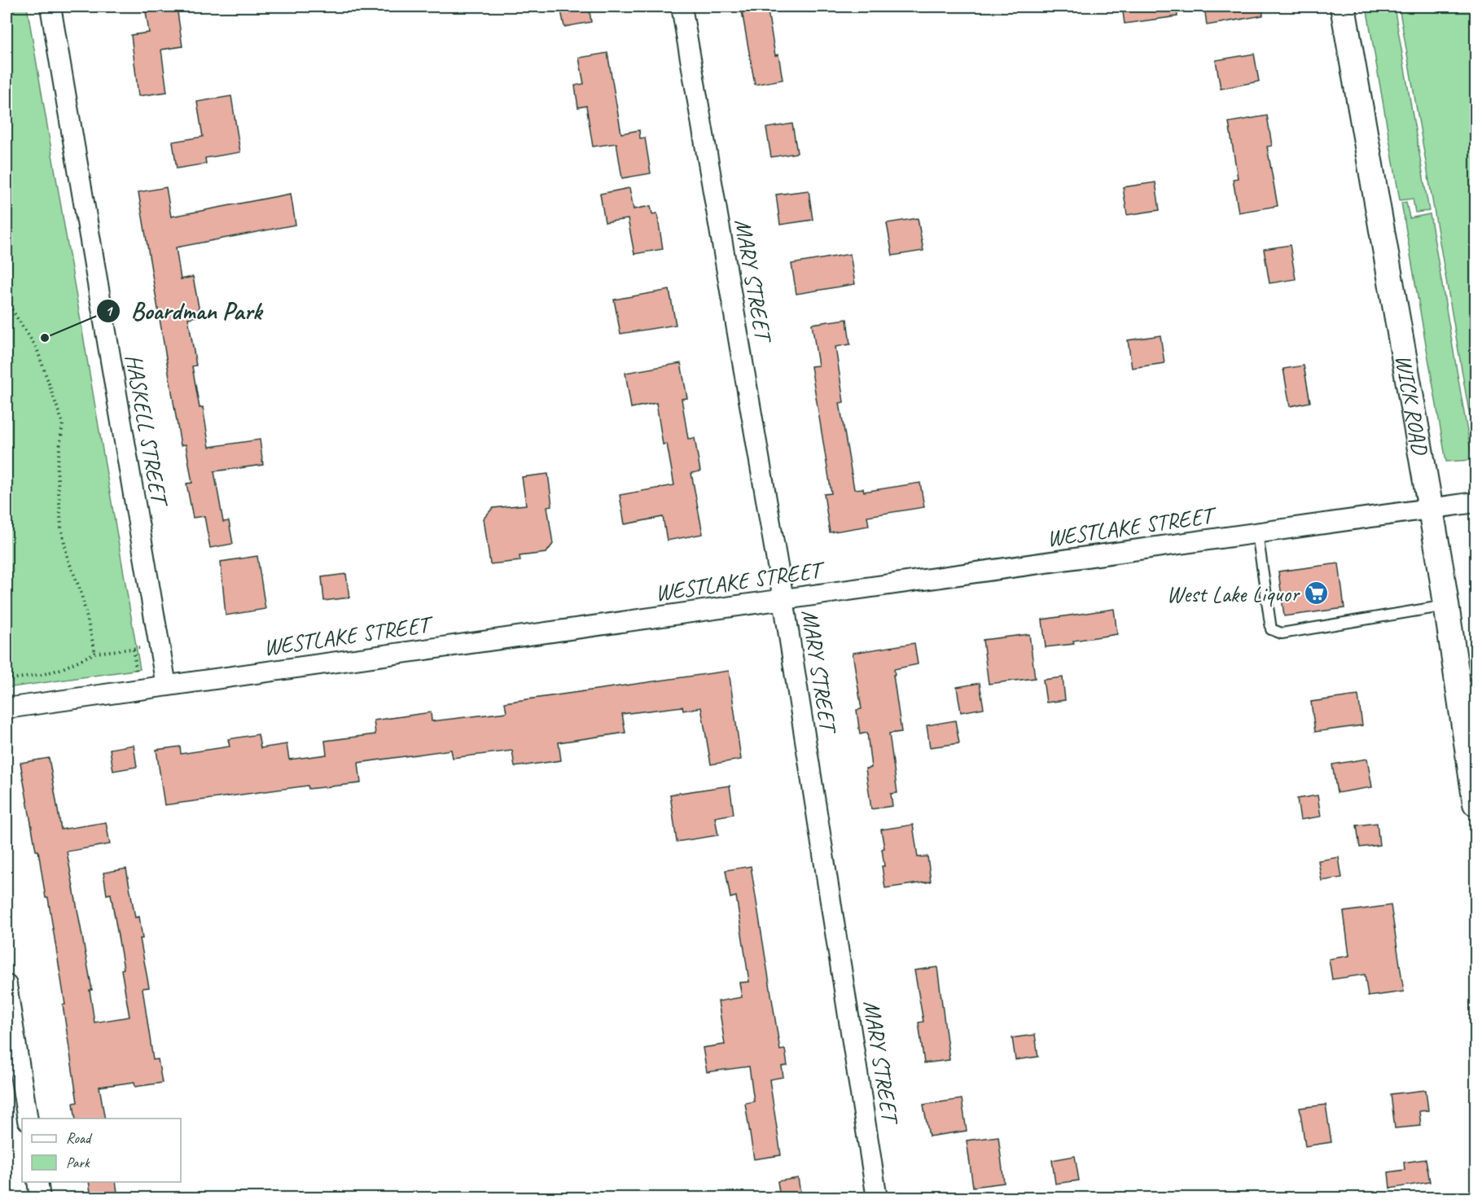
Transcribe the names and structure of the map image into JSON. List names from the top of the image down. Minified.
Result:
{"streets":{"street":["MARY STREET","WICK ROAD","HASKELL STREET","WESTLAKE STREET"]},"crossings":[["MARY STREET","WESTLAKE STREET"],["WICK ROAD","WESTLAKE STREET"],["HASKELL STREET","WESTLAKE STREET"]],"places":{"other":["Boardman Park"],"supermarket":["West Lake Liquor"]},"legend":["Road","Park"]}
